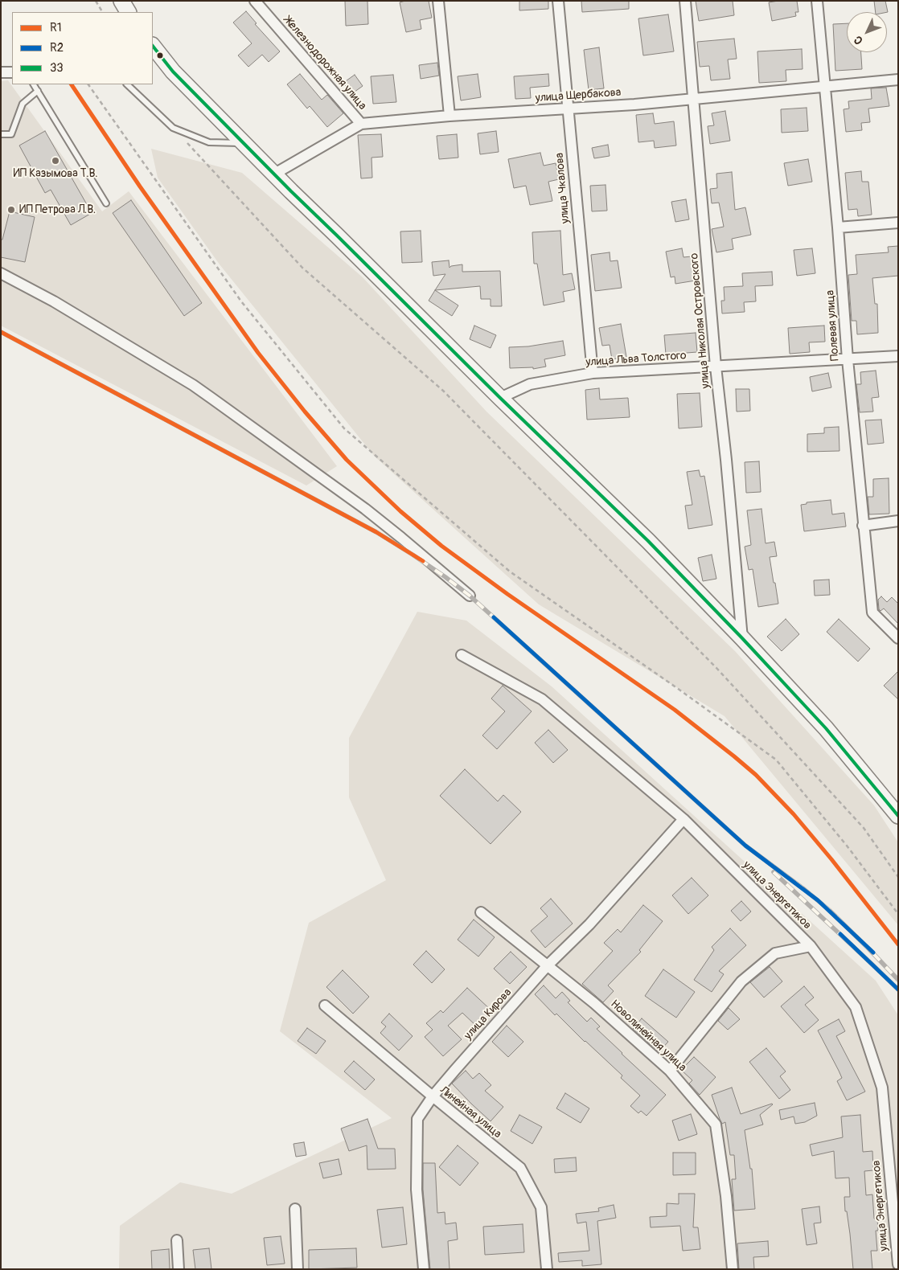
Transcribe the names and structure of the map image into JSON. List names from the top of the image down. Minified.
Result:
{"streets":{"street":["Железнодорожная улица","улица Щербакова","улица Чкалова","улица Николая Островского","Полевая улица","улица Льва Толстого","улица Энергетиков","улица Кирова","Новолинейная улица","Линейная улица"]},"crossings":[["Железнодорожная улица","улица Щербакова"],["улица Щербакова","улица Чкалова"],["улица Щербакова","улица Николая Островского"],["улица Щербакова","Полевая улица"],["улица Чкалова","улица Льва Толстого"],["улица Николая Островского","улица Льва Толстого"],["Полевая улица","улица Льва Толстого"],["улица Энергетиков","улица Кирова"],["улица Кирова","Новолинейная улица"],["улица Кирова","Линейная улица"]],"places":["ИП Казымова Т.В.","ИП Петрова Л.В."],"lines":["transit line 33","transit line R1","transit line R2"],"legend":["R1","R2","33"],"north":"bottom left"}
